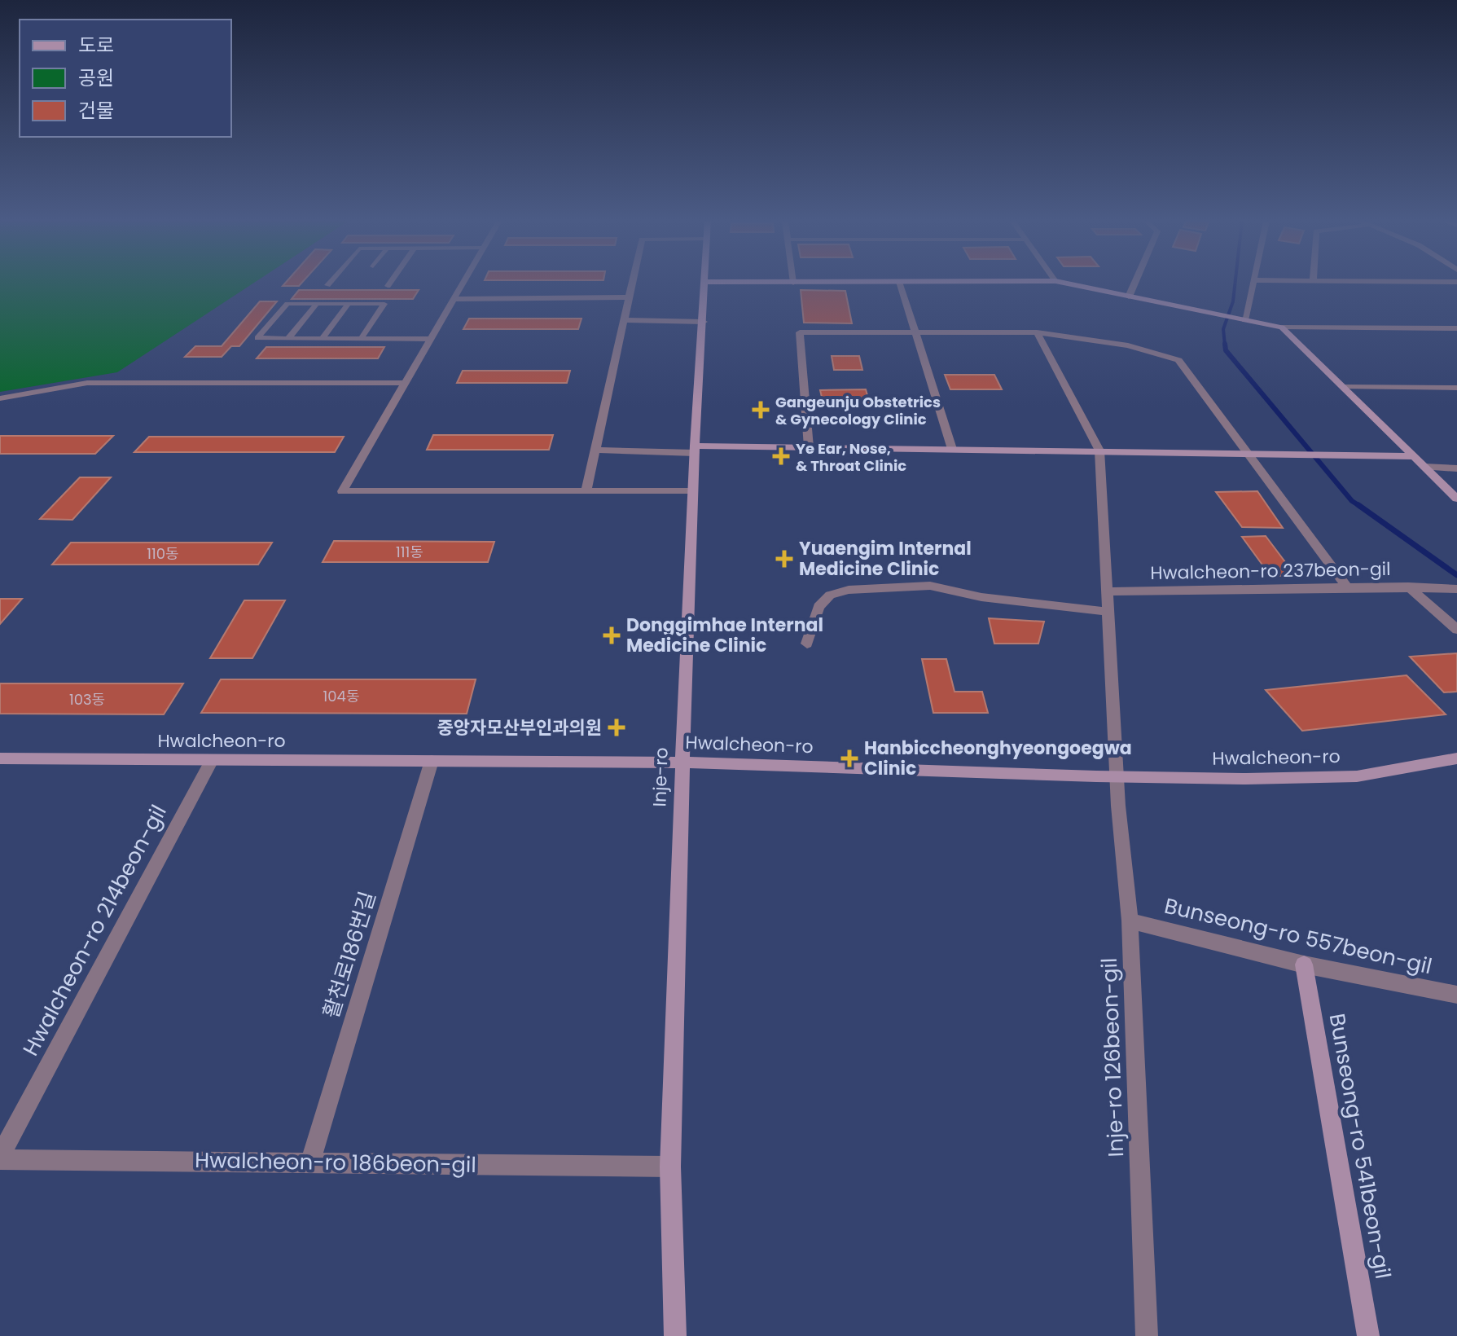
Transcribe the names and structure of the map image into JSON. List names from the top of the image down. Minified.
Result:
{"streets":{"street":["Hwalcheon-ro 237beon-gil","Hwalcheon-ro","Inje-ro","Hwalcheon-ro 214beon-gil","Bunseong-ro 557beon-gil","활천로186번길","Inje-ro 126beon-gil","Bunseong-ro 541beon-gil","Hwalcheon-ro 186beon-gil"]},"crossings":[["Hwalcheon-ro","Inje-ro"],["Hwalcheon-ro","Hwalcheon-ro 214beon-gil"],["Hwalcheon-ro","활천로186번길"],["Hwalcheon-ro","Inje-ro 126beon-gil"],["Inje-ro","Hwalcheon-ro 186beon-gil"],["Hwalcheon-ro 214beon-gil","Hwalcheon-ro 186beon-gil"],["Bunseong-ro 557beon-gil","Inje-ro 126beon-gil"],["Bunseong-ro 557beon-gil","Bunseong-ro 541beon-gil"],["활천로186번길","Hwalcheon-ro 186beon-gil"]],"places":{"health":["Gangeunju Obstetrics & Gynecology Clinic","Ye Ear, Nose, & Throat Clinic","Yuaengim Internal Medicine Clinic","Donggimhae Internal Medicine Clinic","중앙자모산부인과의원","Hanbiccheonghyeongoegwa Clinic"]},"house_numbers":["111동","110동","104동","103동"],"legend":["도로","공원","건물"]}
